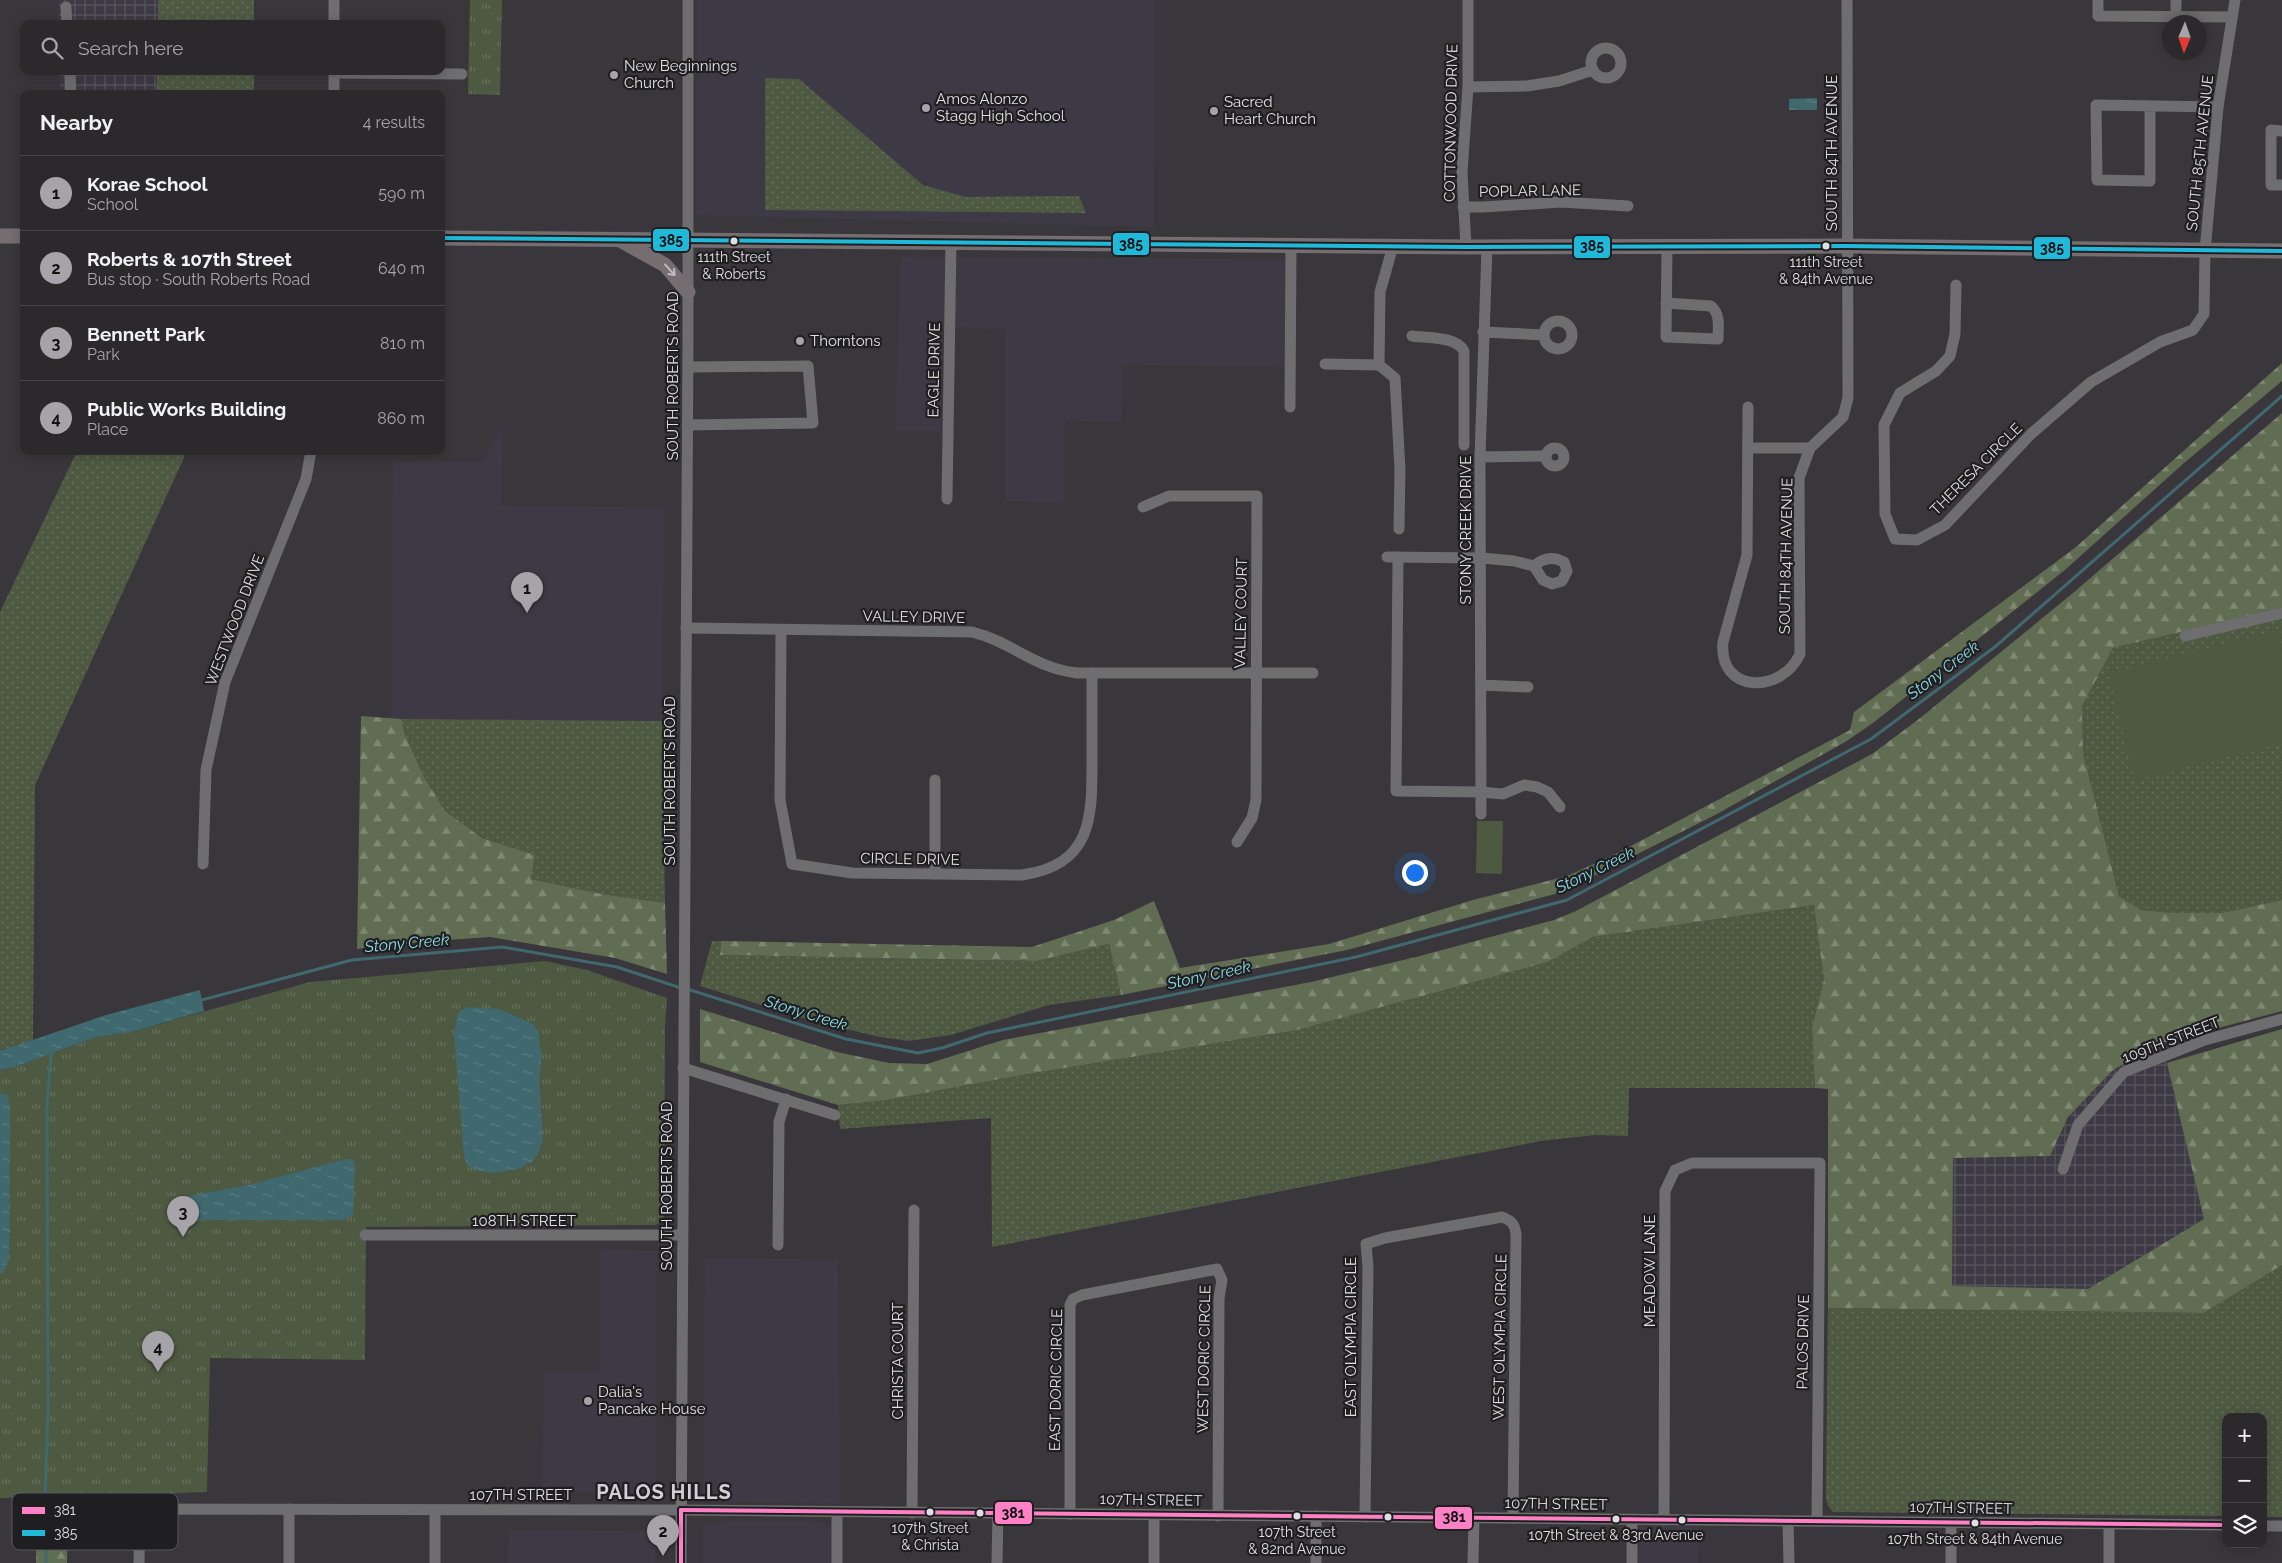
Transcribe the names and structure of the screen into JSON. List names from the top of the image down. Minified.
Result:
{"streets":{"street":["COTTONWOOD DRIVE","SOUTH 84TH AVENUE","SOUTH 85TH AVENUE","POPLAR LANE","EAGLE DRIVE","SOUTH ROBERTS ROAD","THERESA CIRCLE","STONY CREEK DRIVE","VALLEY COURT","VALLEY DRIVE","WESTWOOD DRIVE","CIRCLE DRIVE","109TH STREET","108TH STREET","MEADOW LANE","EAST OLYMPIA CIRCLE","WEST OLYMPIA CIRCLE","PALOS DRIVE","WEST DORIC CIRCLE","CHRISTA COURT","EAST DORIC CIRCLE","107TH STREET"]},"crossings":[["COTTONWOOD DRIVE","POPLAR LANE"],["SOUTH 85TH AVENUE","THERESA CIRCLE"],["SOUTH ROBERTS ROAD","VALLEY DRIVE"],["SOUTH ROBERTS ROAD","108TH STREET"],["SOUTH ROBERTS ROAD","107TH STREET"],["VALLEY COURT","VALLEY DRIVE"],["VALLEY DRIVE","CIRCLE DRIVE"],["MEADOW LANE","PALOS DRIVE"],["MEADOW LANE","107TH STREET"],["EAST OLYMPIA CIRCLE","WEST OLYMPIA CIRCLE"],["EAST OLYMPIA CIRCLE","107TH STREET"],["WEST OLYMPIA CIRCLE","107TH STREET"],["PALOS DRIVE","107TH STREET"],["WEST DORIC CIRCLE","EAST DORIC CIRCLE"],["WEST DORIC CIRCLE","107TH STREET"],["CHRISTA COURT","107TH STREET"],["EAST DORIC CIRCLE","107TH STREET"]],"districts":["PALOS HILLS"],"water":["Stony Creek"],"places":["New Beginnings Church","Amos Alonzo Stagg High School","Sacred Heart Church","111th Street & Roberts","111th Street & 84th Avenue","Thorntons","Dalia's Pancake House","107th Street & Christa","107th Street & 82nd Avenue","107th Street & 83rd Avenue","107th Street & 84th Avenue"],"lines":["transit line 385","transit line 381"],"legend":["381","385"],"north":"bottom","page":{"search":"Search here","heading":["Nearby","4 results"],"list":[{"mark":"1","name":"Korae School","note":"School","value":"590 m"},{"mark":"2","name":"Roberts & 107th Street","note":"Bus stop · South Roberts Road","value":"640 m"},{"mark":"3","name":"Bennett Park","note":"Park","value":"810 m"},{"mark":"4","name":"Public Works Building","note":"Place","value":"860 m"}],"pins":["1","3","4","2"],"map_buttons":["+","−"]}}
